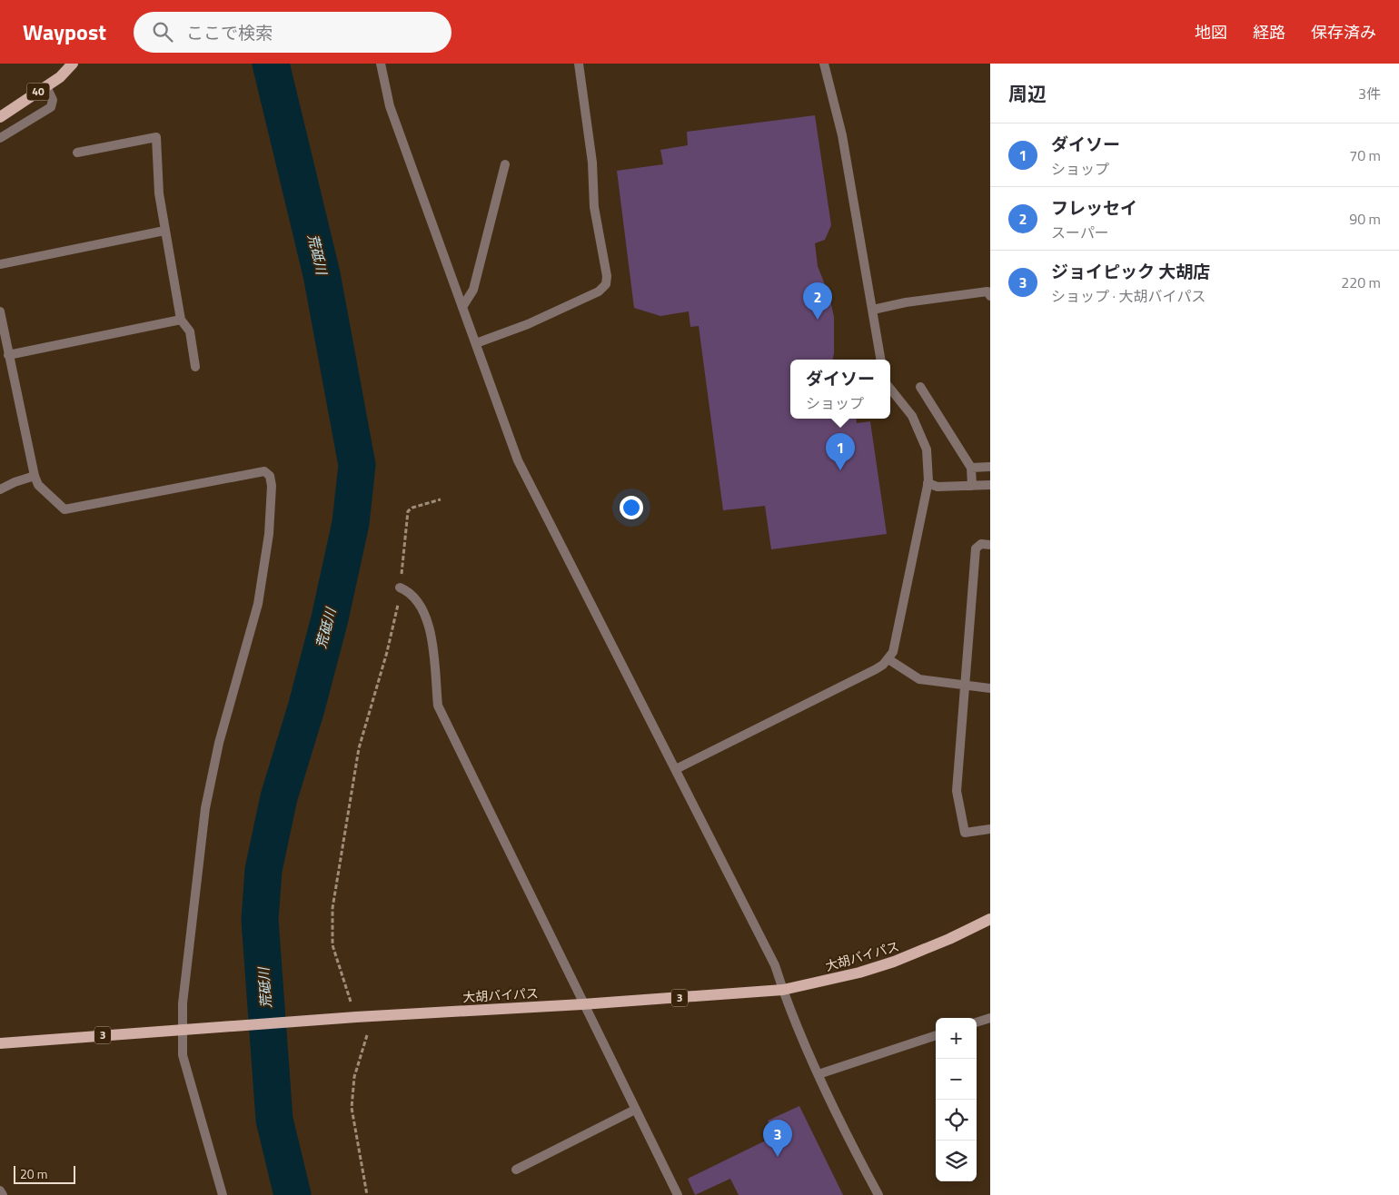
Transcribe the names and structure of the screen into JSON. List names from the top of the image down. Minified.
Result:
{"streets":{"main road":["40","大胡バイパス","3"]},"water":["荒砥川"],"scale_bar":"20 m","page":{"header":"Waypost","search":"ここで検索","nav":["地図","経路","保存済み"],"heading":["周辺","3件"],"list":[{"mark":"1","name":"ダイソー","note":"ショップ","value":"70 m"},{"mark":"2","name":"フレッセイ","note":"スーパー","value":"90 m"},{"mark":"3","name":"ジョイピック 大胡店","note":"ショップ · 大胡バイパス","value":"220 m"}],"pins":["2","1","3"],"popup":["ダイソー","ショップ"],"map_buttons":["+","−"],"scale":"20 m"}}
